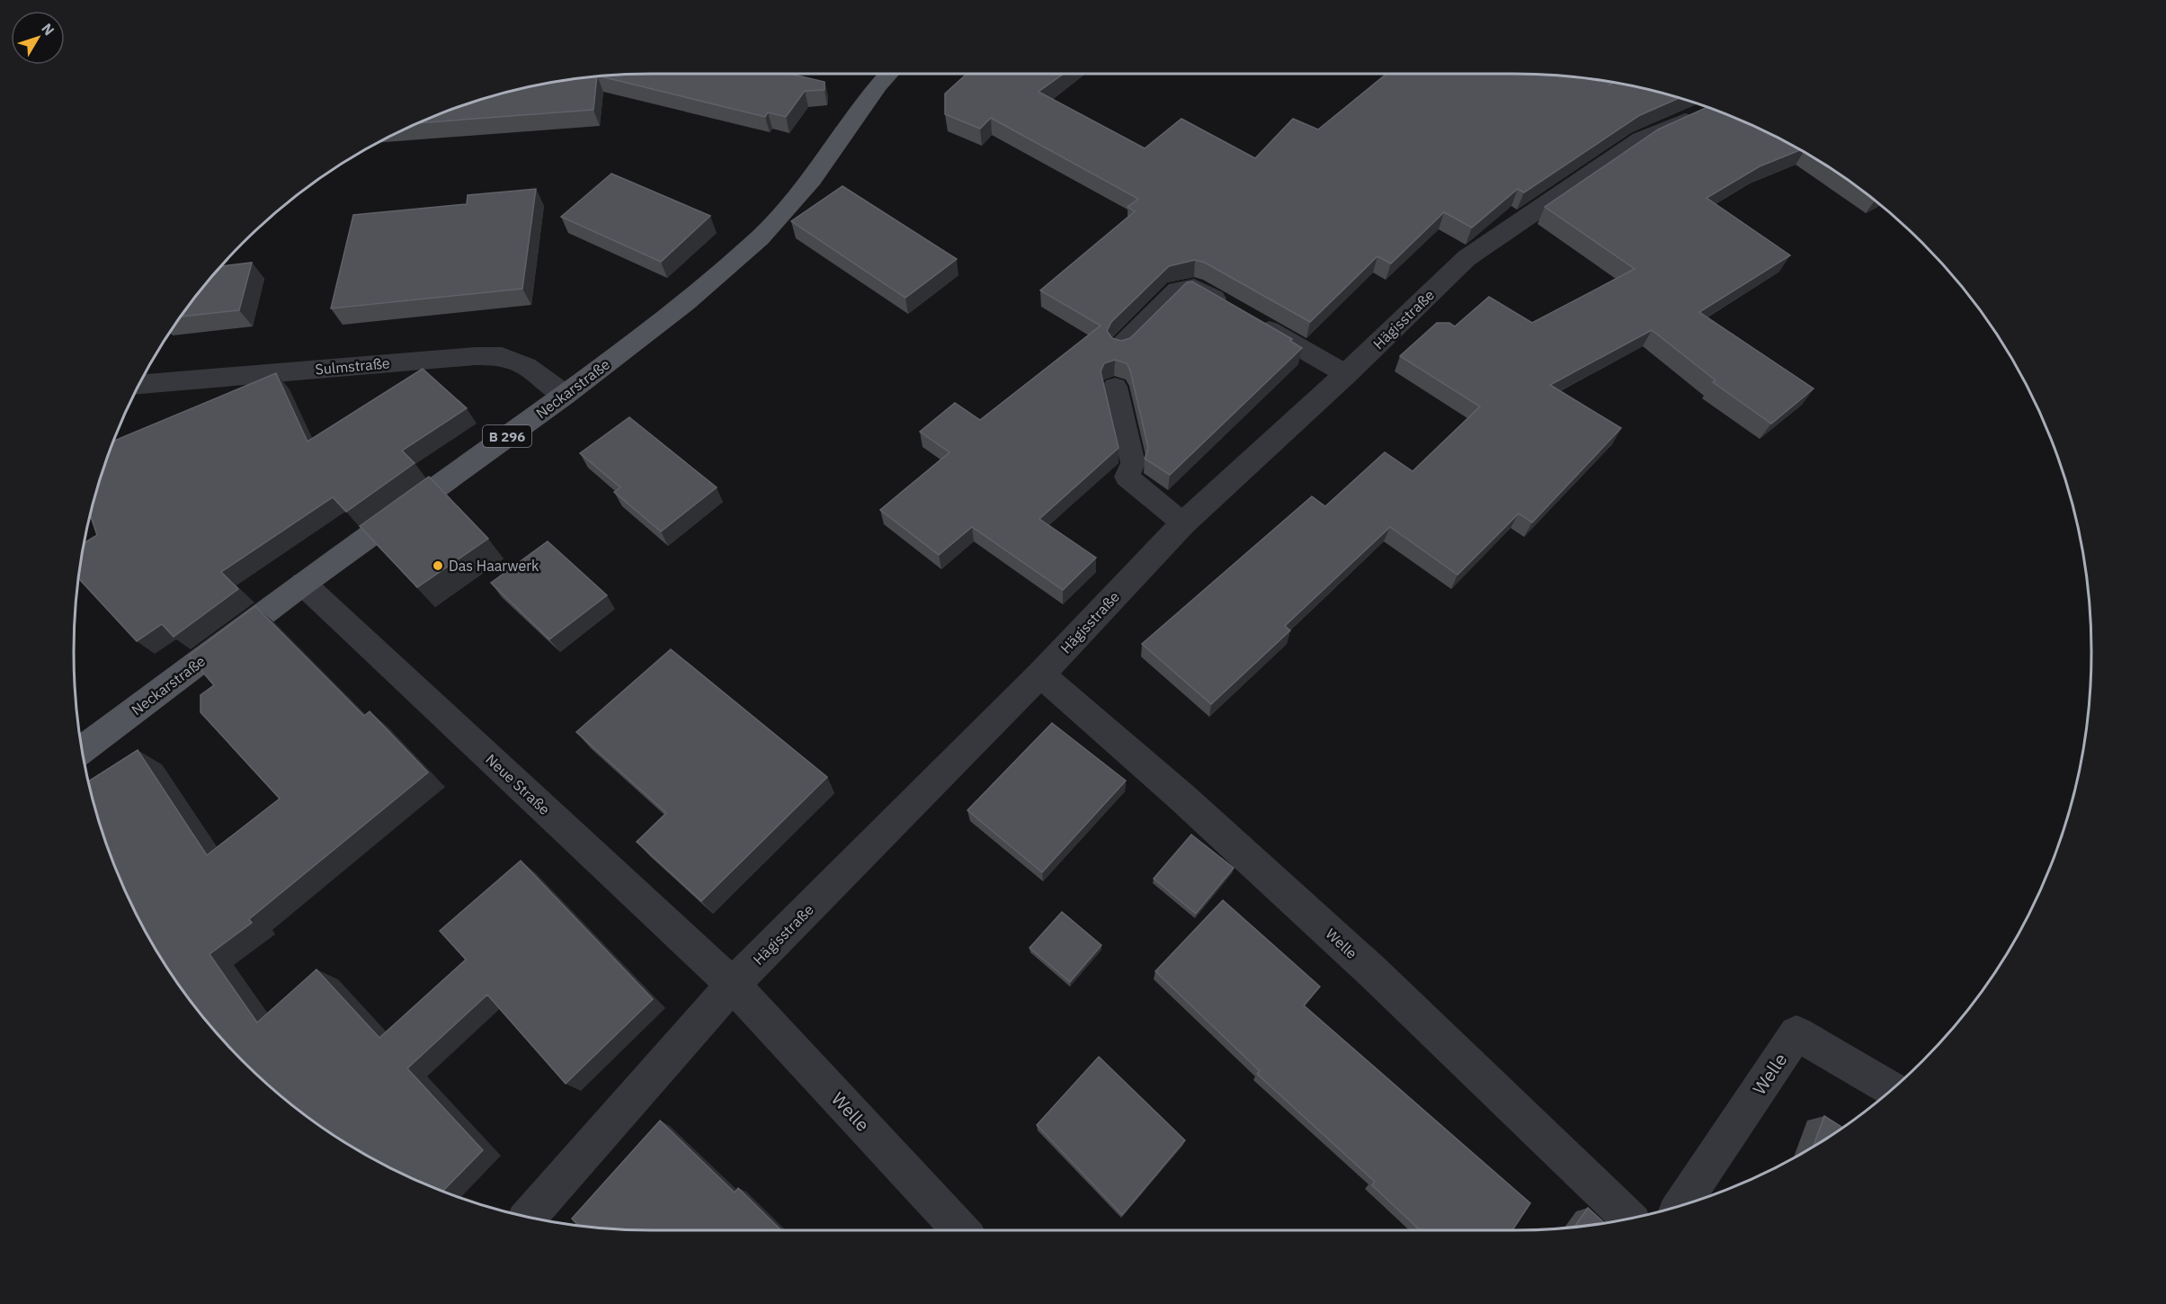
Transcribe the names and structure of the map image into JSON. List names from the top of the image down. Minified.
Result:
{"streets":{"main road":["Neckarstraße","B 296"],"street":["Hägisstraße","Sulmstraße","Neue Straße","Welle"]},"crossings":[["Hägisstraße","Neue Straße"],["Hägisstraße","Welle"],["Sulmstraße","Neckarstraße"],["Neckarstraße","Neue Straße"],["Neue Straße","Welle"]],"places":["Das Haarwerk"],"north":"top right"}
